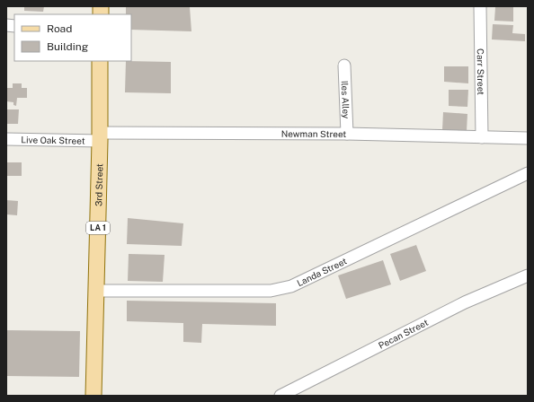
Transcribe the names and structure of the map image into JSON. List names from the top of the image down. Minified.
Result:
{"streets":{"main road":["3rd Street","LA 1"],"street":["Carr Street","Iles Alley","Newman Street","Live Oak Street","Landa Street","Pecan Street"]},"crossings":[["Carr Street","Newman Street"],["Iles Alley","Newman Street"],["Newman Street","Live Oak Street"],["Newman Street","3rd Street"],["Live Oak Street","3rd Street"],["3rd Street","Landa Street"]],"legend":["Road","Building"]}
